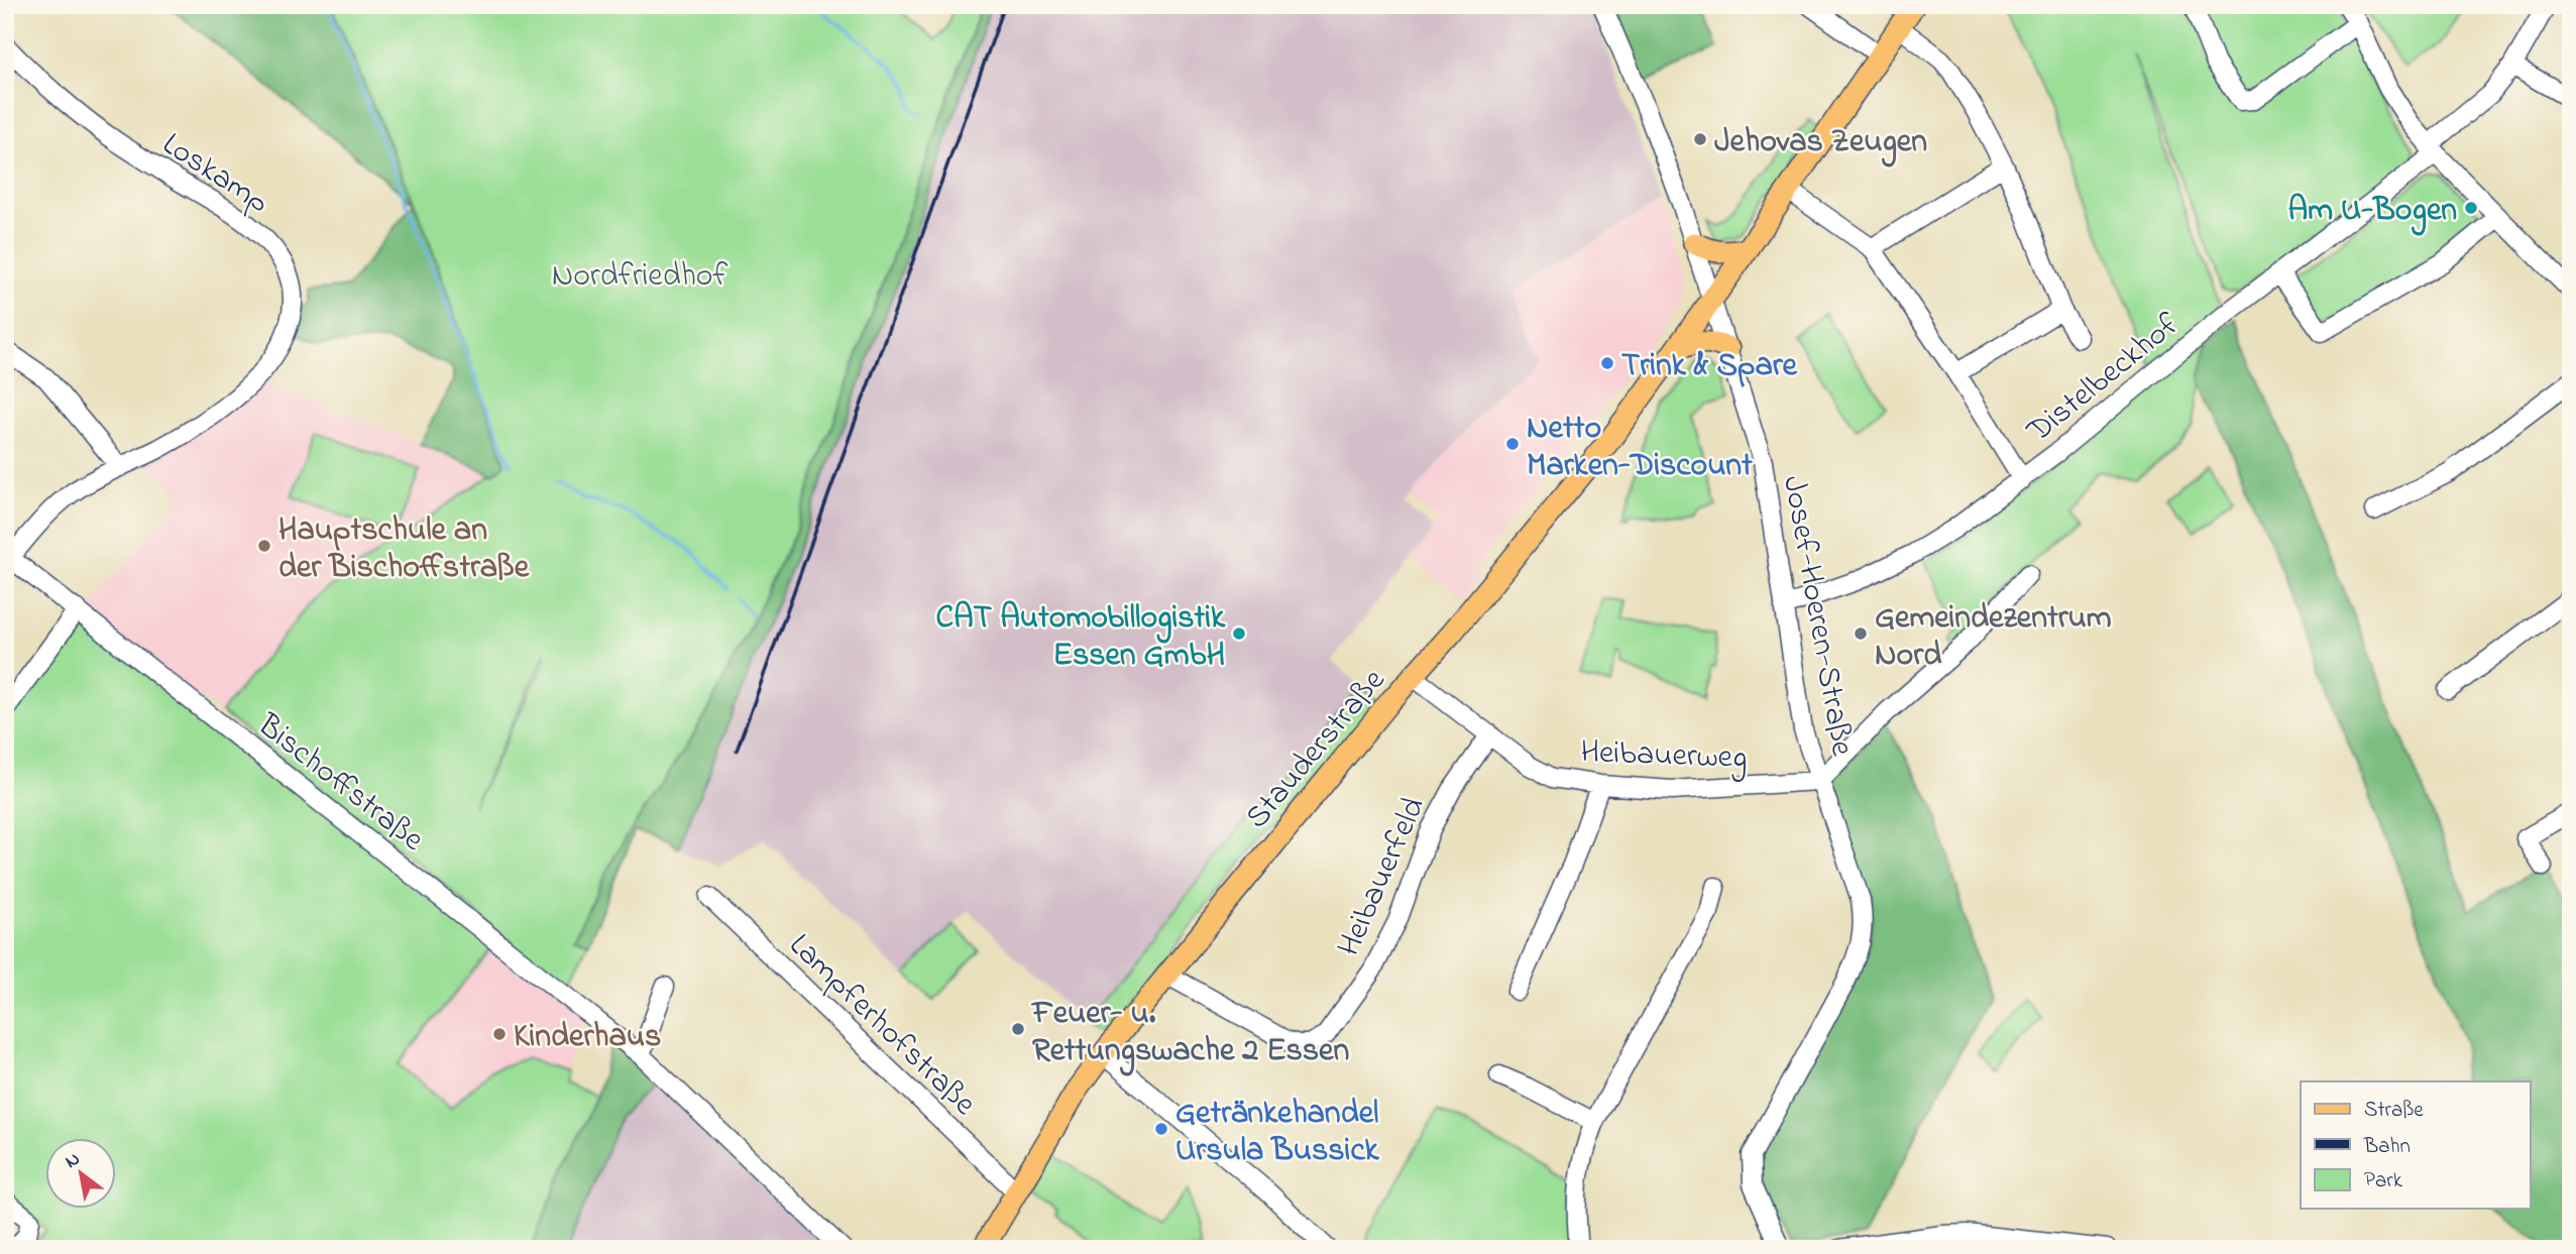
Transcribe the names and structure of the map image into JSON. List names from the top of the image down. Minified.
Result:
{"streets":{"main road":["Stauderstraße"],"street":["Loskamp","Distelbeckhof","Josef-Hoeren-Straße","Heibauerweg","Bischoffstraße","Heibauerfeld","Lampferhofstraße"]},"crossings":[["Loskamp","Bischoffstraße"],["Distelbeckhof","Josef-Hoeren-Straße"],["Josef-Hoeren-Straße","Stauderstraße"],["Josef-Hoeren-Straße","Heibauerweg"],["Stauderstraße","Heibauerweg"],["Stauderstraße","Heibauerfeld"],["Stauderstraße","Lampferhofstraße"],["Heibauerweg","Heibauerfeld"]],"parks":["Nordfriedhof"],"places":["Jehovas Zeugen","Am U-Bogen","Trink & Spare","Netto Marken-Discount","Hauptschule an der Bischoffstraße","CAT Automobillogistik Essen GmbH","Gemeindezentrum Nord","Feuer- u. Rettungswache 2 Essen","Kinderhaus","Getränkehandel Ursula Bussick"],"legend":["Straße","Bahn","Park"],"north":"top left"}
